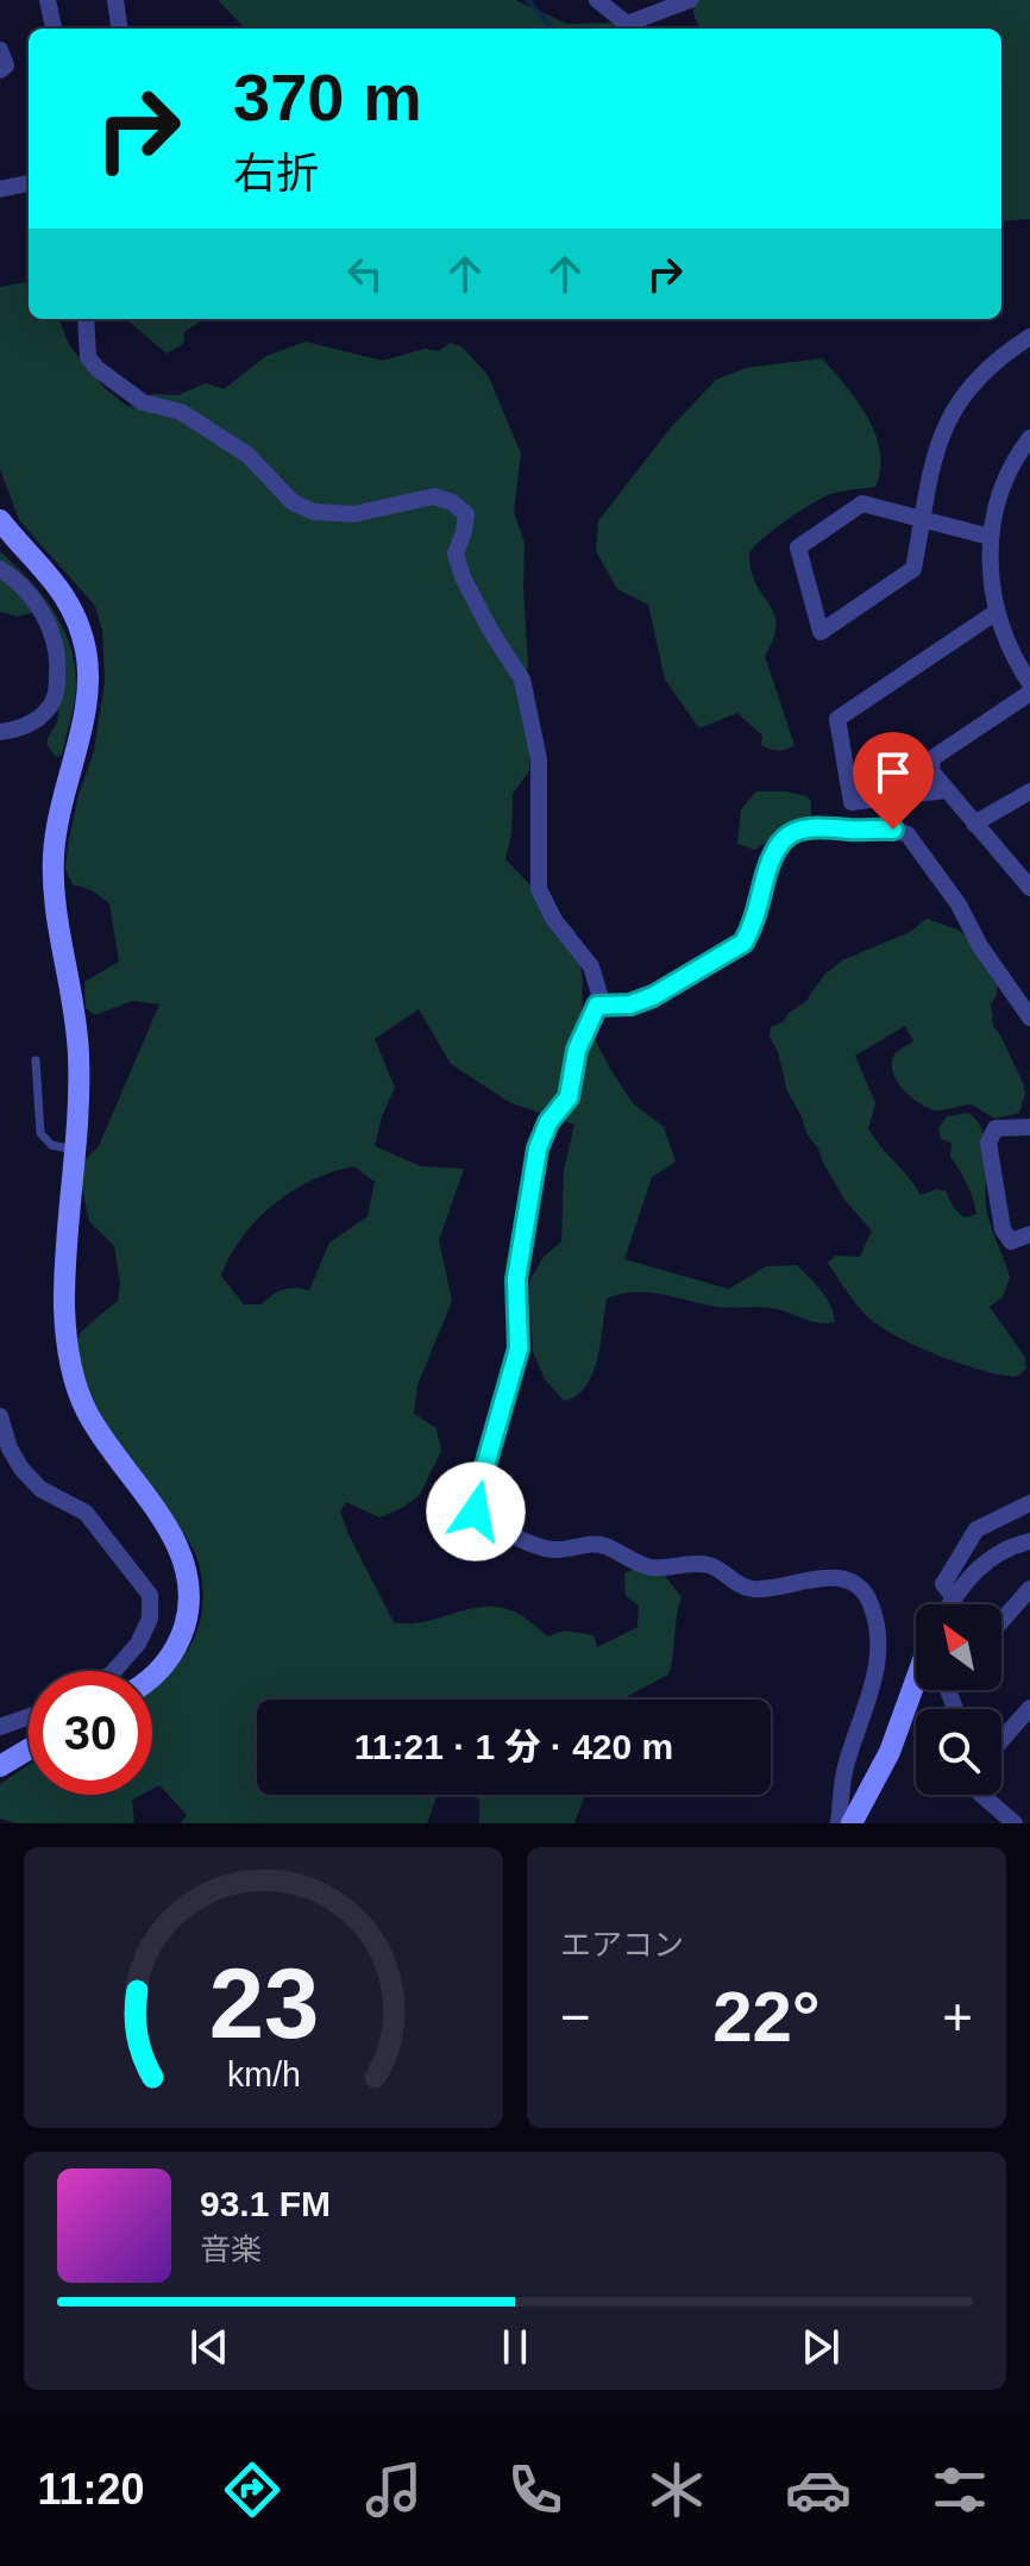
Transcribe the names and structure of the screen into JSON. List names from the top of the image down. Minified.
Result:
{"north":"top left","page":{"turn":["370 m","右折"],"limit":"30","trip":"11:21 · 1 分 · 420 m","tile":"エアコン","heat":["−","22°","+"],"song":["93.1 FM","音楽"],"tabs":"11:20","gauge":["23","km/h"]}}
